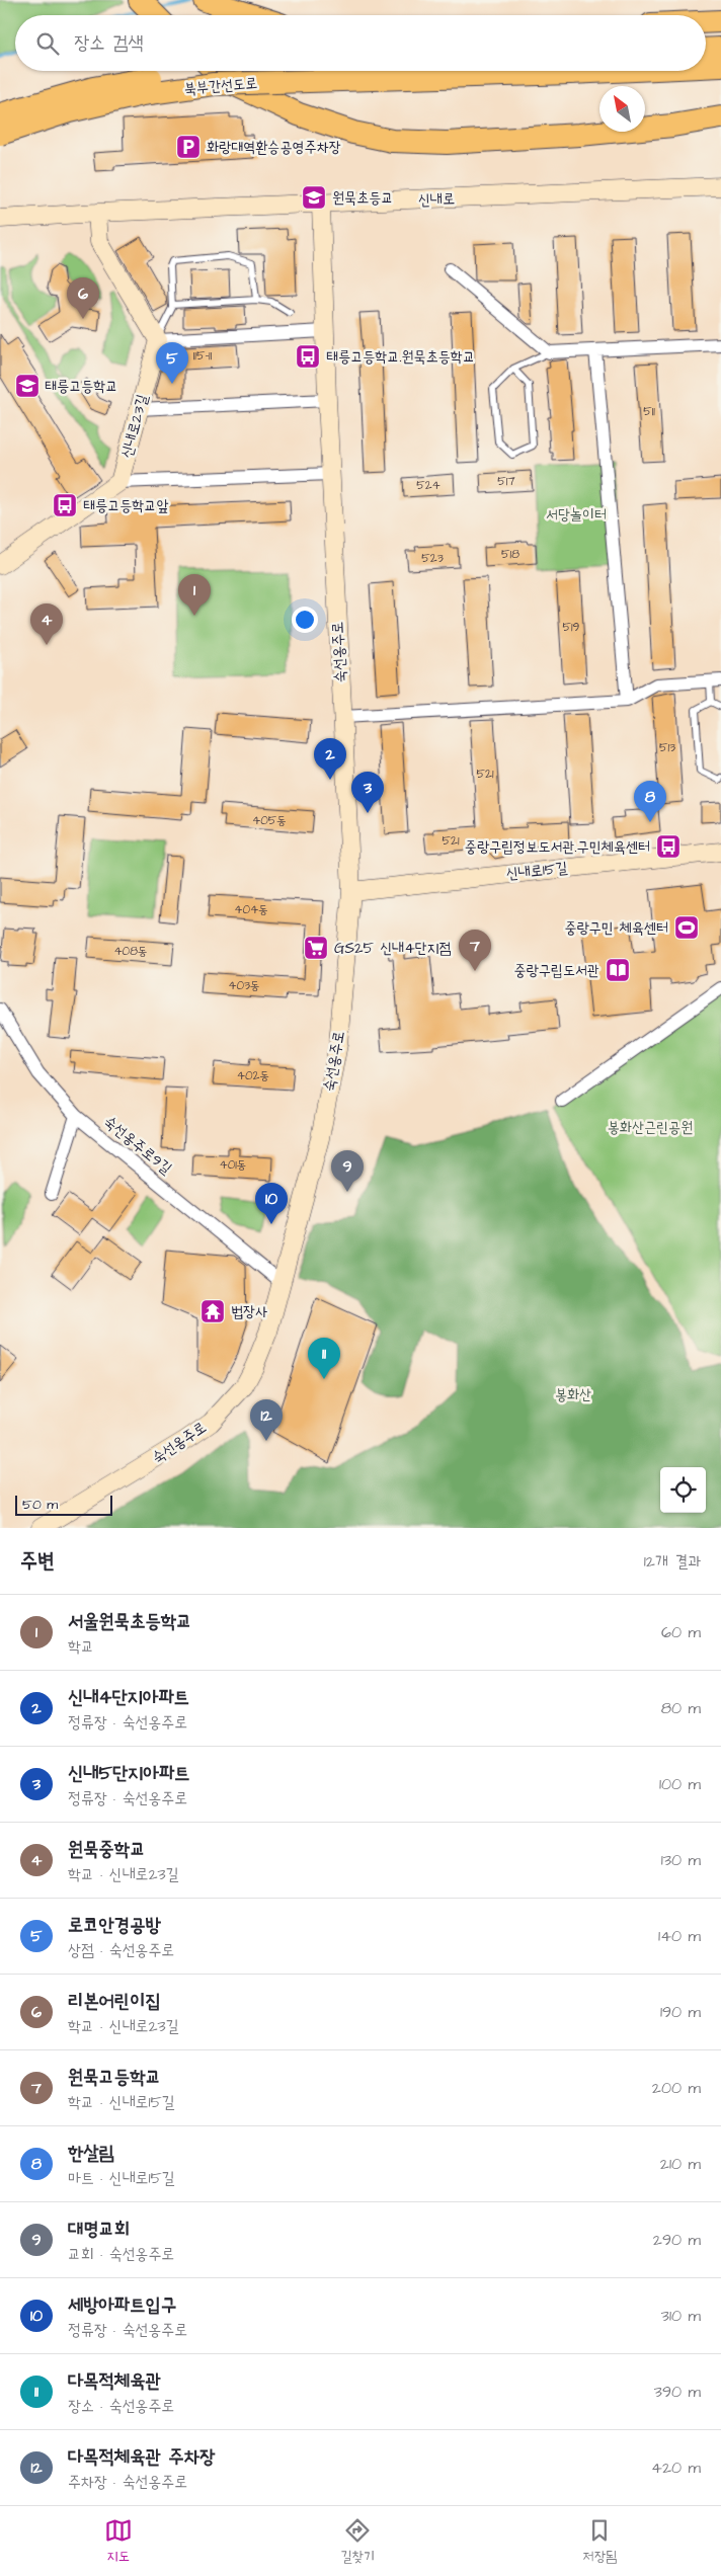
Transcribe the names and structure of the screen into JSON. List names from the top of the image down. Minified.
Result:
{"streets":{"highway":["북부간선도로"],"street":["신내로","신내로23길","숙선옹주로","신내로15길","숙선옹주로9길"]},"crossings":[["신내로","숙선옹주로"],["숙선옹주로","신내로15길"],["숙선옹주로","숙선옹주로9길"]],"parks":["서당놀이터","봉화산근린공원","봉화산"],"places":{"parking":["화랑대역환승공영주차장"],"school or university":["원묵초등교","태릉고등학교"],"bus stop":["태릉고등학교.원묵초등학교","태릉고등학교앞","중랑구립정보도서관.구민체육센터"],"sports":["중랑구민 체육센터"],"supermarket":["GS25 신내4단지점"],"library":["중랑구립도서관"],"temple":["법장사"]},"house_numbers":["115-11","511","517","524","518","523","519","513","521","405동","521","404동","408동","403동","402동","401동"],"scale_bar":"50 m","north":"top left","page":{"search":"장소 검색","pins":["6","5","1","4","2","3","8","7","9","10","11","12"],"scale":"50 m","heading":["주변","12개 결과"],"list":[{"mark":"1","name":"서울원묵초등학교","note":"학교","value":"60 m"},{"mark":"2","name":"신내4단지아파트","note":"정류장 · 숙선옹주로","value":"80 m"},{"mark":"3","name":"신내5단지아파트","note":"정류장 · 숙선옹주로","value":"100 m"},{"mark":"4","name":"원묵중학교","note":"학교 · 신내로23길","value":"130 m"},{"mark":"5","name":"로코안경공방","note":"상점 · 숙선옹주로","value":"140 m"},{"mark":"6","name":"리본어린이집","note":"학교 · 신내로23길","value":"190 m"},{"mark":"7","name":"원묵고등학교","note":"학교 · 신내로15길","value":"200 m"},{"mark":"8","name":"한살림","note":"마트 · 신내로15길","value":"210 m"},{"mark":"9","name":"대명교회","note":"교회 · 숙선옹주로","value":"290 m"},{"mark":"10","name":"세방아파트입구","note":"정류장 · 숙선옹주로","value":"310 m"},{"mark":"11","name":"다목적체육관","note":"장소 · 숙선옹주로","value":"390 m"},{"mark":"12","name":"다목적체육관 주차장","note":"주차장 · 숙선옹주로","value":"420 m"}],"nav":["지도","길찾기","저장됨"]}}
